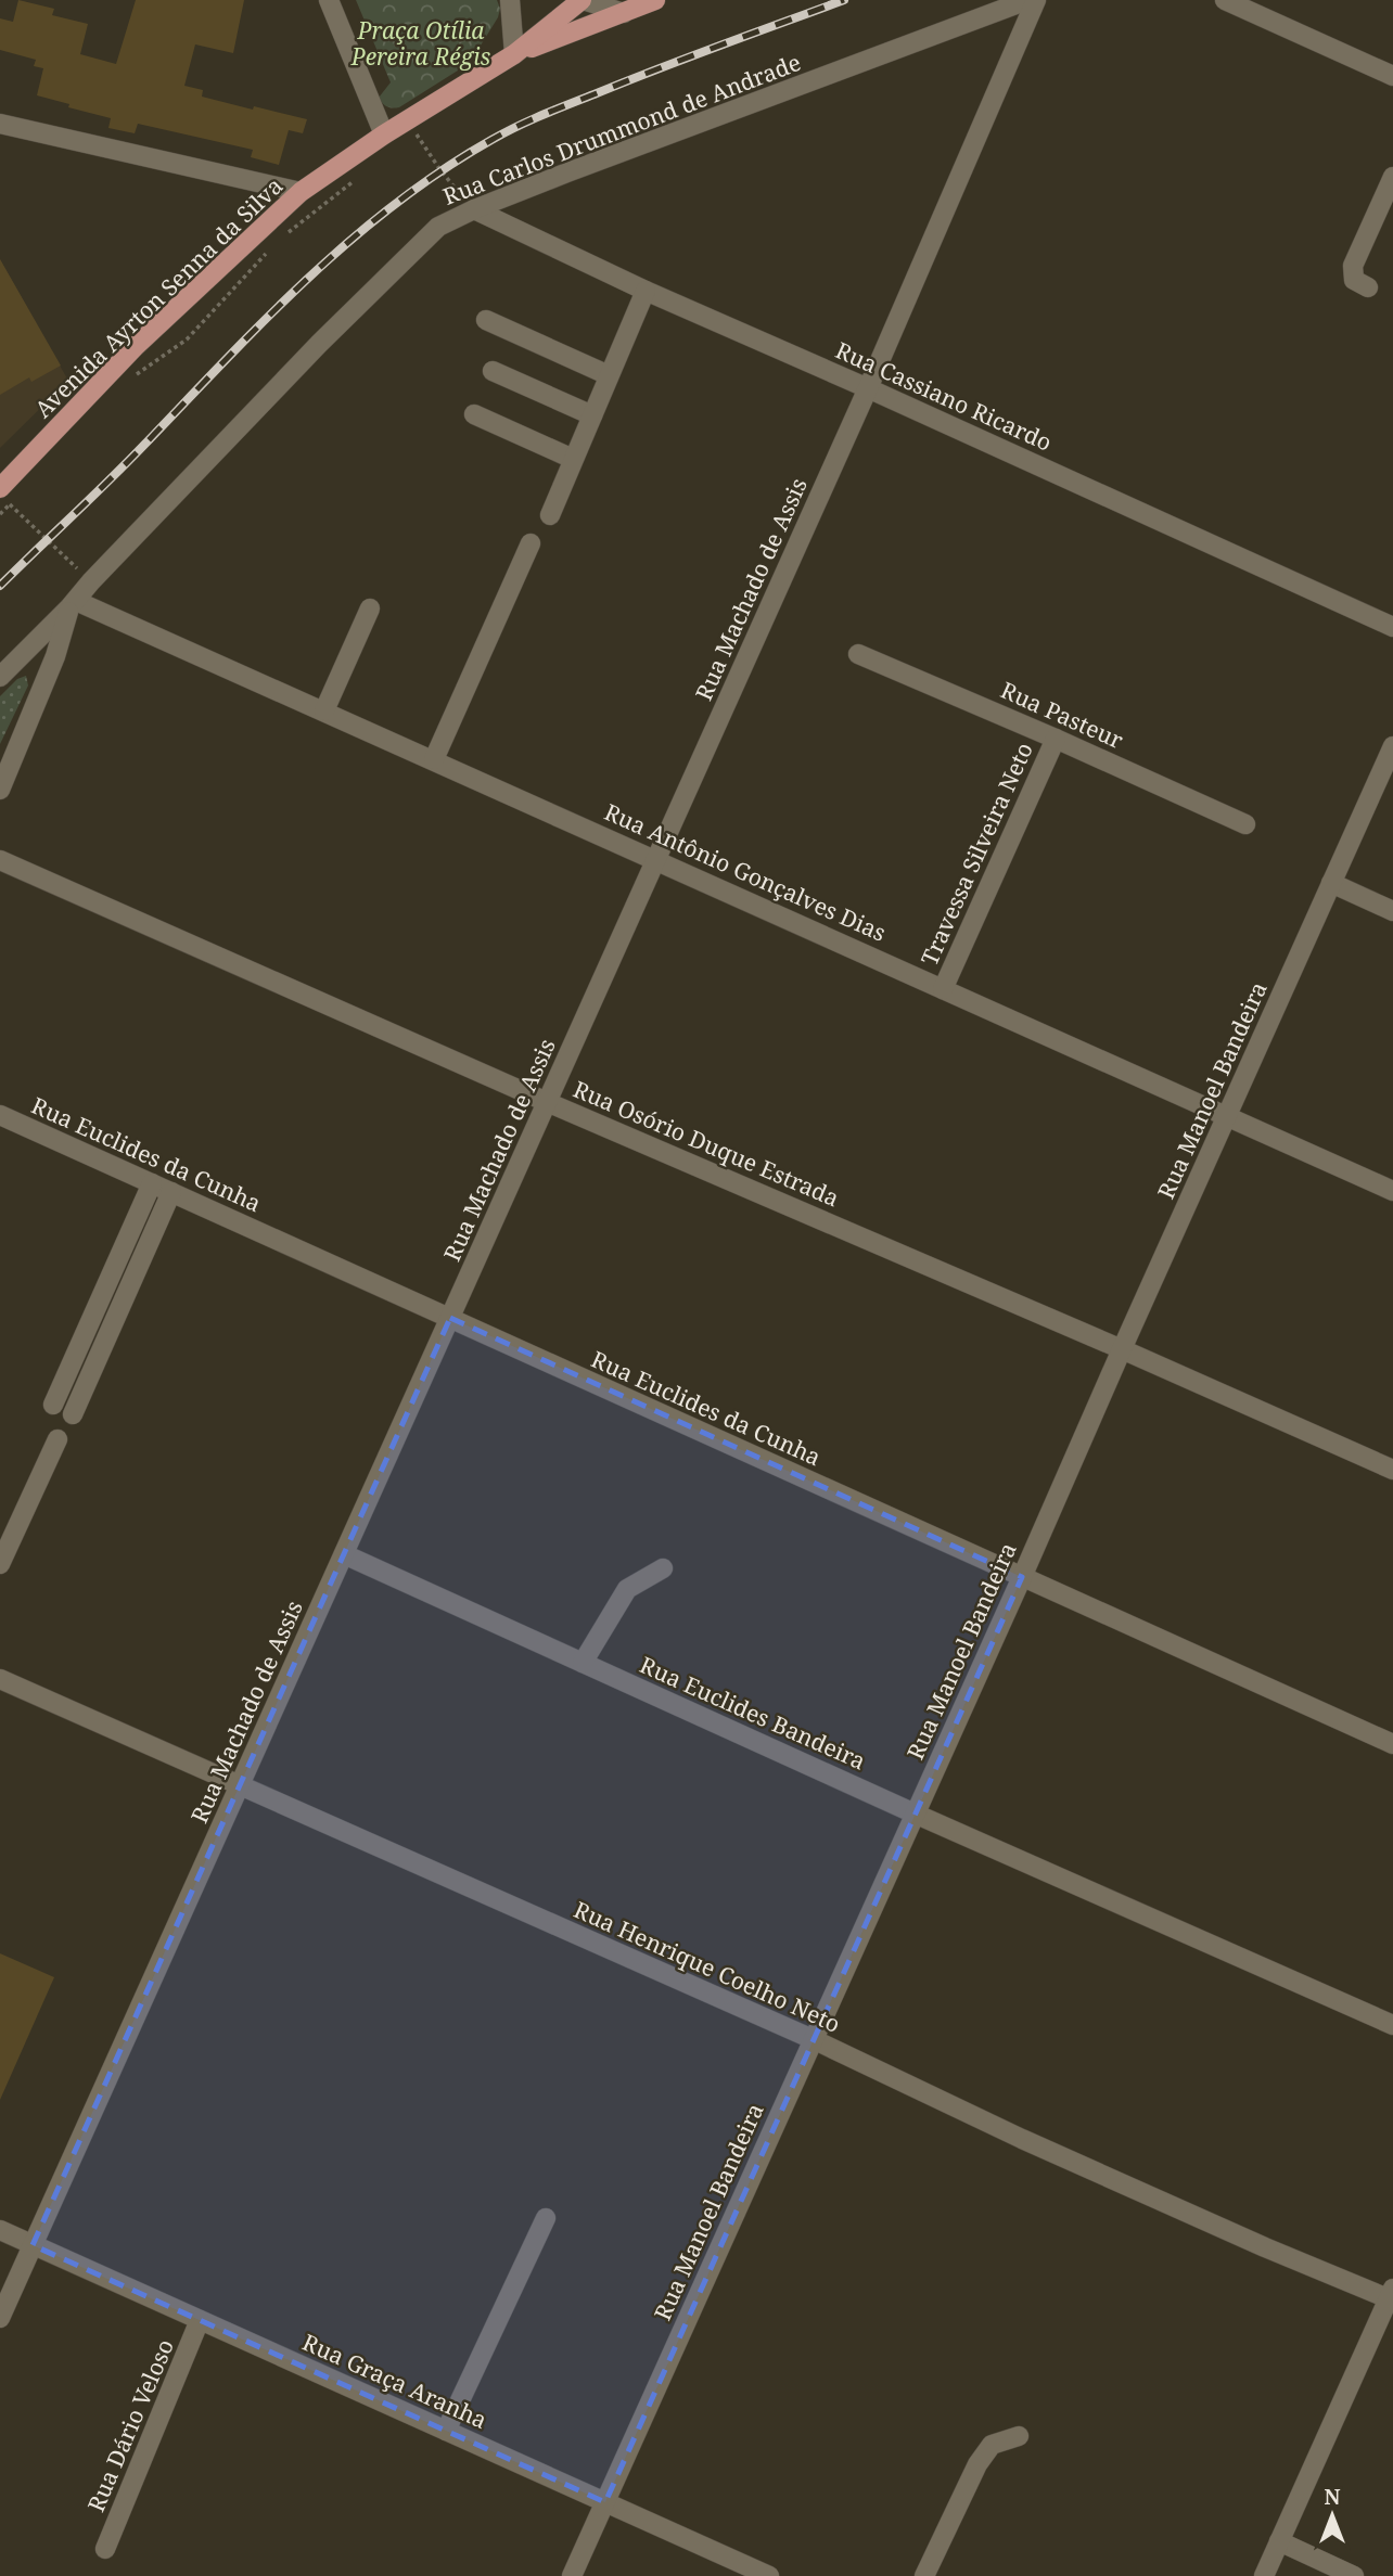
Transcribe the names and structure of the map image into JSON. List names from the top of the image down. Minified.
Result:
{"streets":{"main road":["Avenida Ayrton Senna da Silva"],"street":["Rua Carlos Drummond de Andrade","Rua Cassiano Ricardo","Rua Machado de Assis","Rua Pasteur","Travessa Silveira Neto","Rua Antônio Gonçalves Dias","Rua Manoel Bandeira","Rua Osório Duque Estrada","Rua Euclides da Cunha","Rua Euclides Bandeira","Rua Henrique Coelho Neto","Rua Graça Aranha","Rua Dário Veloso"]},"crossings":[["Rua Carlos Drummond de Andrade","Rua Cassiano Ricardo"],["Rua Carlos Drummond de Andrade","Rua Antônio Gonçalves Dias"],["Rua Cassiano Ricardo","Rua Machado de Assis"],["Rua Machado de Assis","Rua Antônio Gonçalves Dias"],["Rua Machado de Assis","Rua Osório Duque Estrada"],["Rua Machado de Assis","Rua Euclides da Cunha"],["Rua Machado de Assis","Rua Euclides Bandeira"],["Rua Machado de Assis","Rua Henrique Coelho Neto"],["Rua Machado de Assis","Rua Graça Aranha"],["Rua Pasteur","Travessa Silveira Neto"],["Travessa Silveira Neto","Rua Antônio Gonçalves Dias"],["Rua Antônio Gonçalves Dias","Rua Manoel Bandeira"],["Rua Manoel Bandeira","Rua Osório Duque Estrada"],["Rua Manoel Bandeira","Rua Euclides da Cunha"],["Rua Manoel Bandeira","Rua Euclides Bandeira"],["Rua Manoel Bandeira","Rua Henrique Coelho Neto"],["Rua Manoel Bandeira","Rua Graça Aranha"],["Rua Graça Aranha","Rua Dário Veloso"]],"parks":["Praça Otília Pereira Régis"],"north":"top"}
